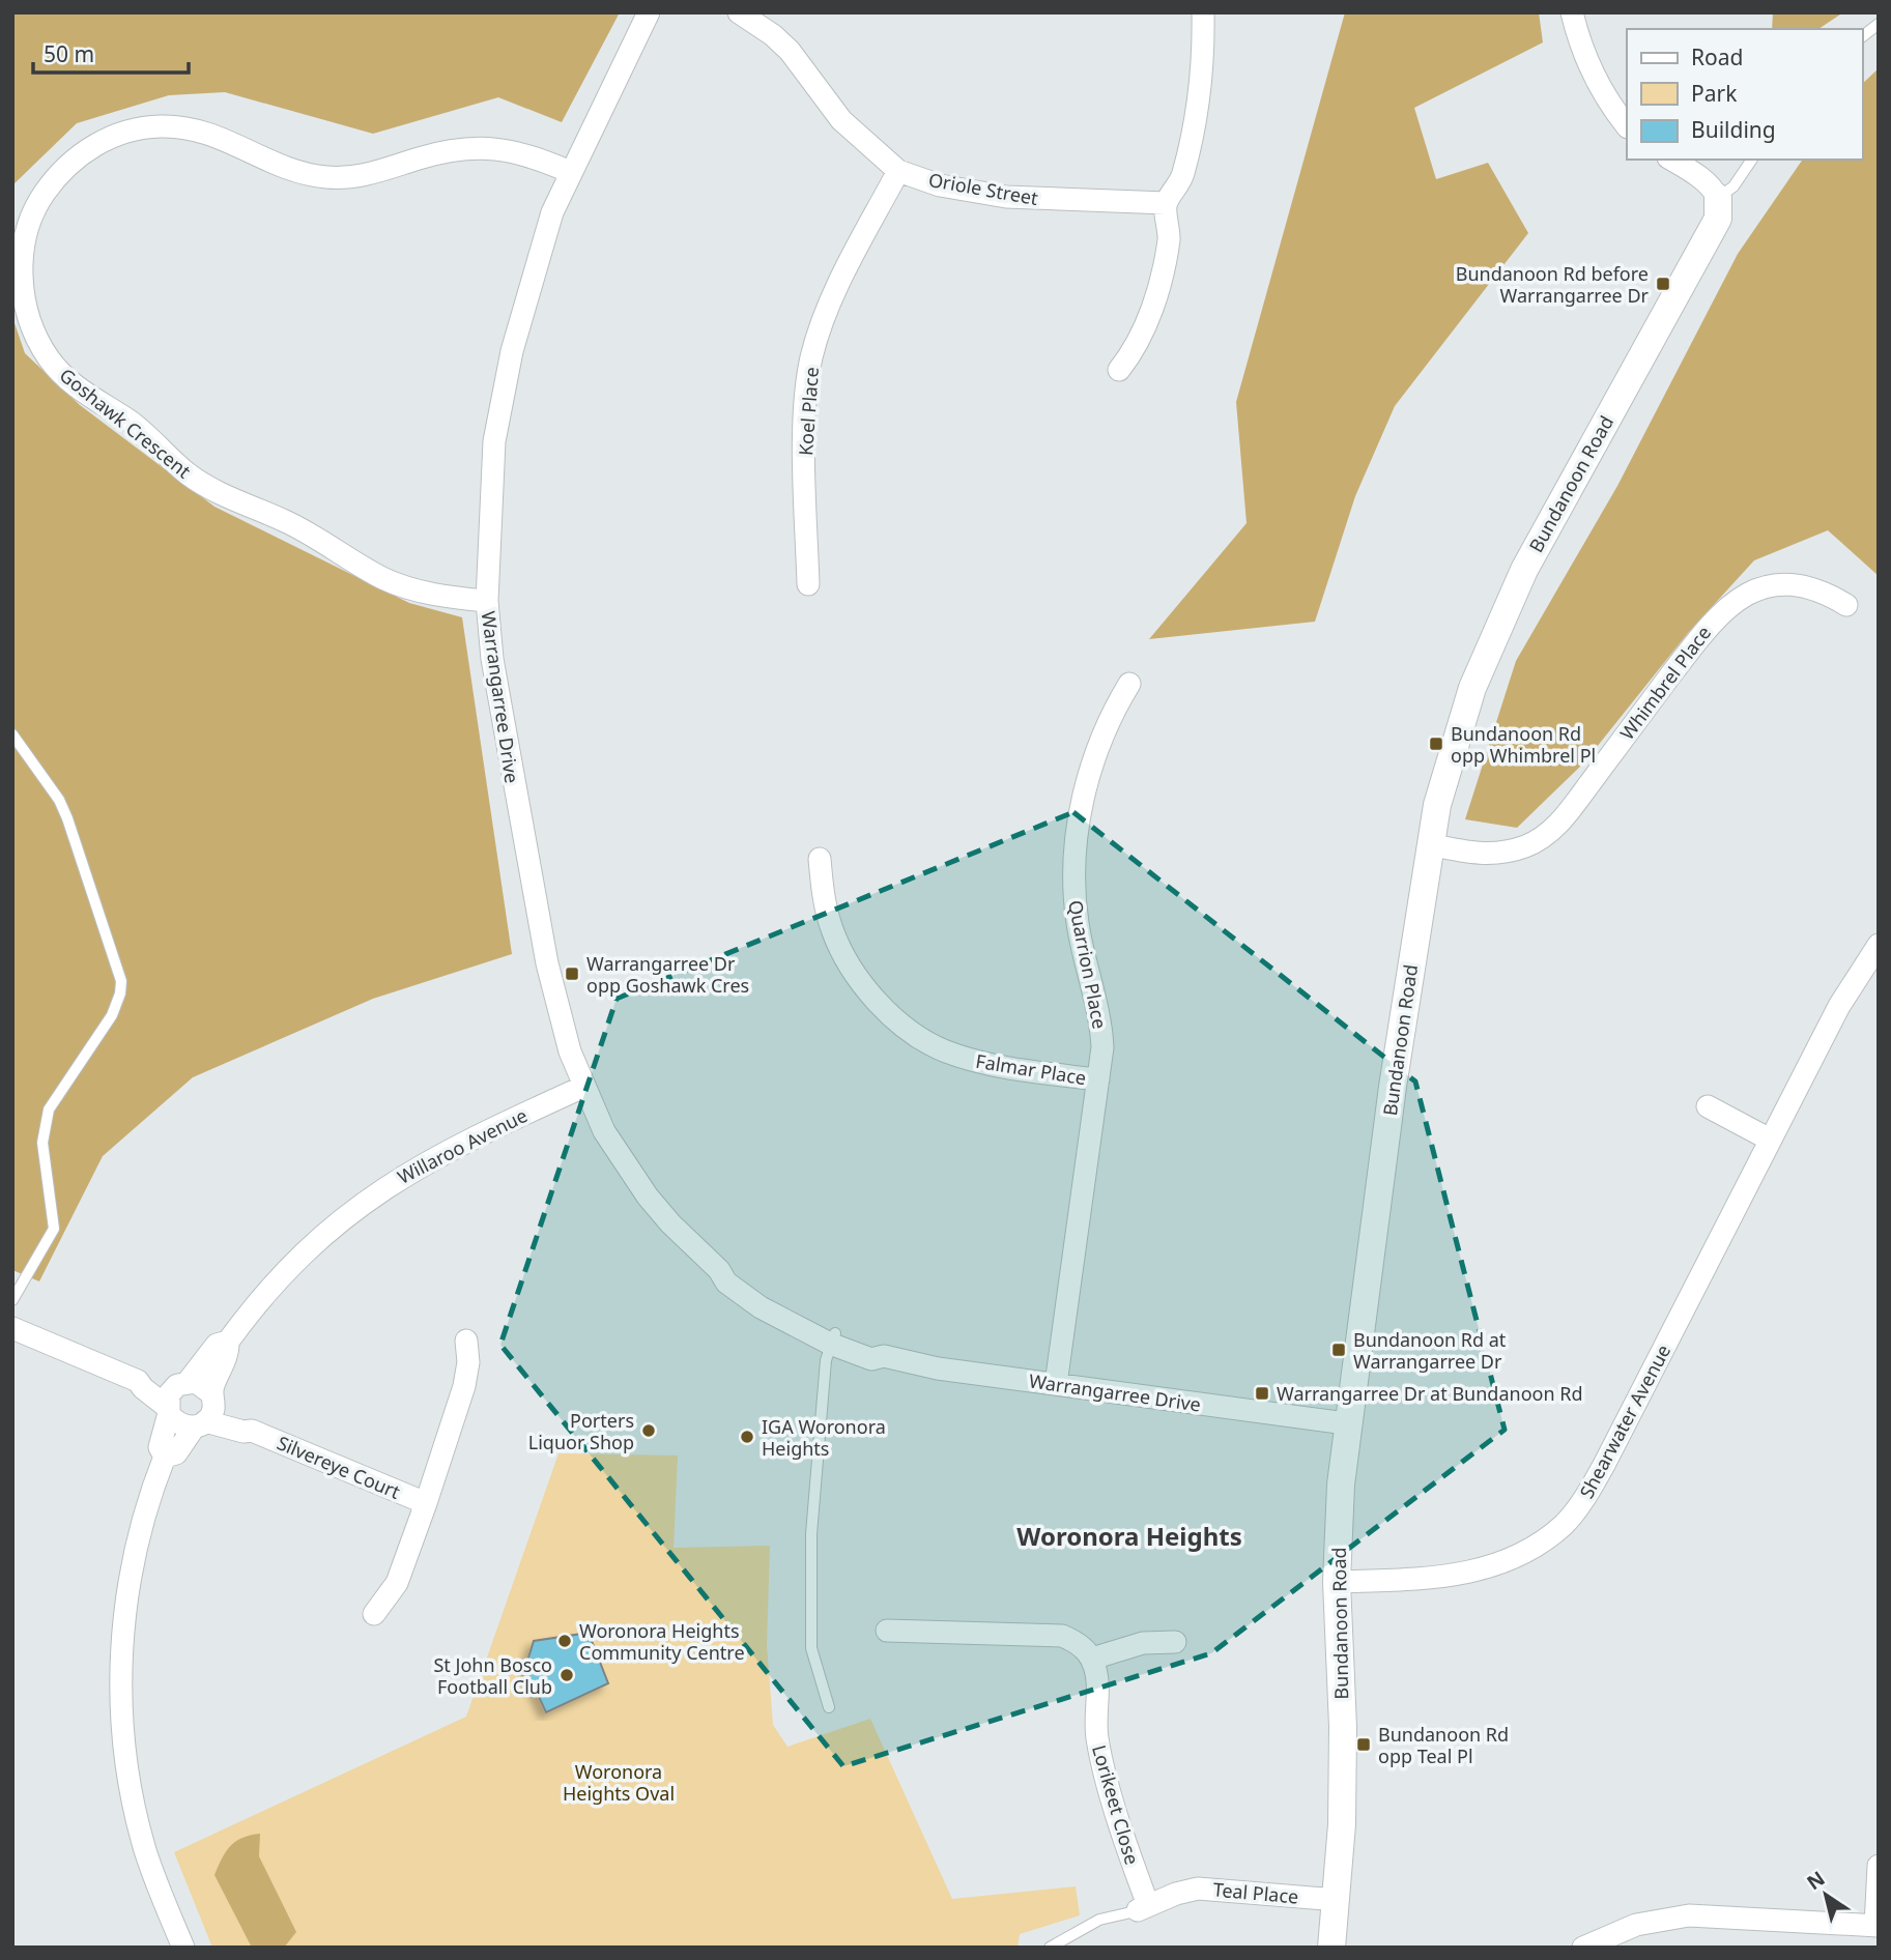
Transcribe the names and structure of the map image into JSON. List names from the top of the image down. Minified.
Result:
{"streets":{"street":["Oriole Street","Koel Place","Goshawk Crescent","Bundanoon Road","Whimbrel Place","Warrangarree Drive","Quarrion Place","Falmar Place","Willaroo Avenue","Shearwater Avenue","Silvereye Court","Lorikeet Close","Teal Place"]},"crossings":[["Oriole Street","Koel Place"],["Goshawk Crescent","Warrangarree Drive"],["Bundanoon Road","Whimbrel Place"],["Bundanoon Road","Warrangarree Drive"],["Bundanoon Road","Shearwater Avenue"],["Bundanoon Road","Teal Place"],["Warrangarree Drive","Quarrion Place"],["Warrangarree Drive","Willaroo Avenue"],["Quarrion Place","Falmar Place"],["Willaroo Avenue","Silvereye Court"],["Lorikeet Close","Teal Place"]],"districts":["Woronora Heights"],"parks":["Woronora Heights Oval"],"places":{"transit":["Bundanoon Rd before Warrangarree Dr","Bundanoon Rd opp Whimbrel Pl","Warrangarree Dr opp Goshawk Cres","Bundanoon Rd at Warrangarree Dr","Warrangarree Dr at Bundanoon Rd","Bundanoon Rd opp Teal Pl"],"other":["Porters Liquor Shop","IGA Woronora Heights","Woronora Heights Community Centre","St John Bosco Football Club"]},"legend":["Road","Park","Building"],"scale_bar":"50 m","north":"top left"}
